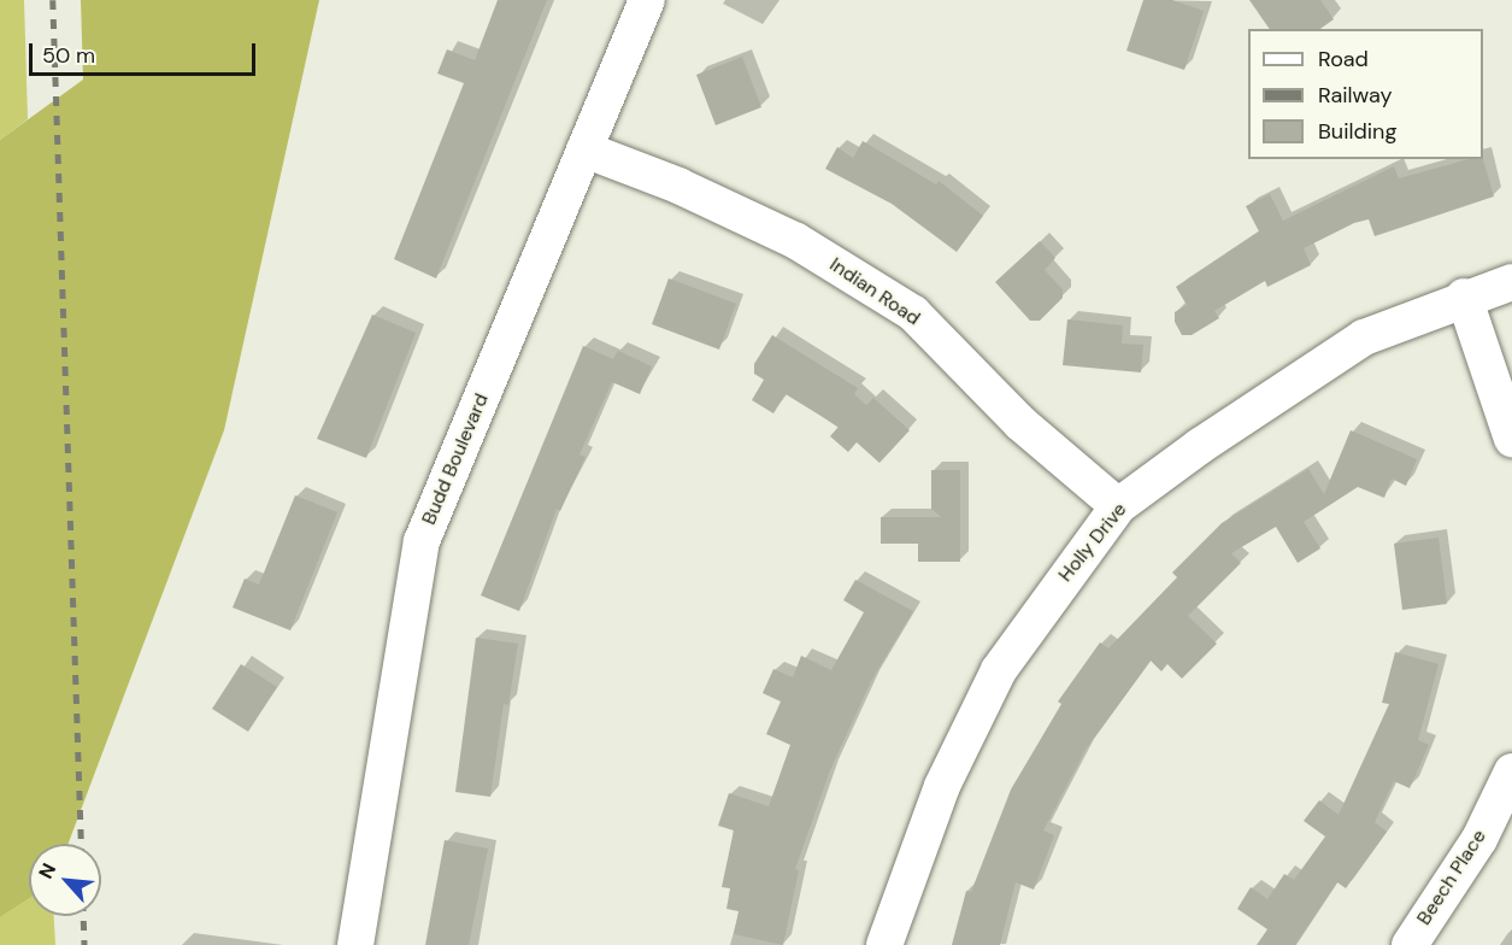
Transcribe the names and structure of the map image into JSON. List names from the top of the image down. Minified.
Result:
{"streets":{"street":["Indian Road","Budd Boulevard","Holly Drive","Beech Place"]},"crossings":[["Indian Road","Budd Boulevard"],["Indian Road","Holly Drive"]],"legend":["Road","Railway","Building"],"scale_bar":"50 m","north":"top left"}
